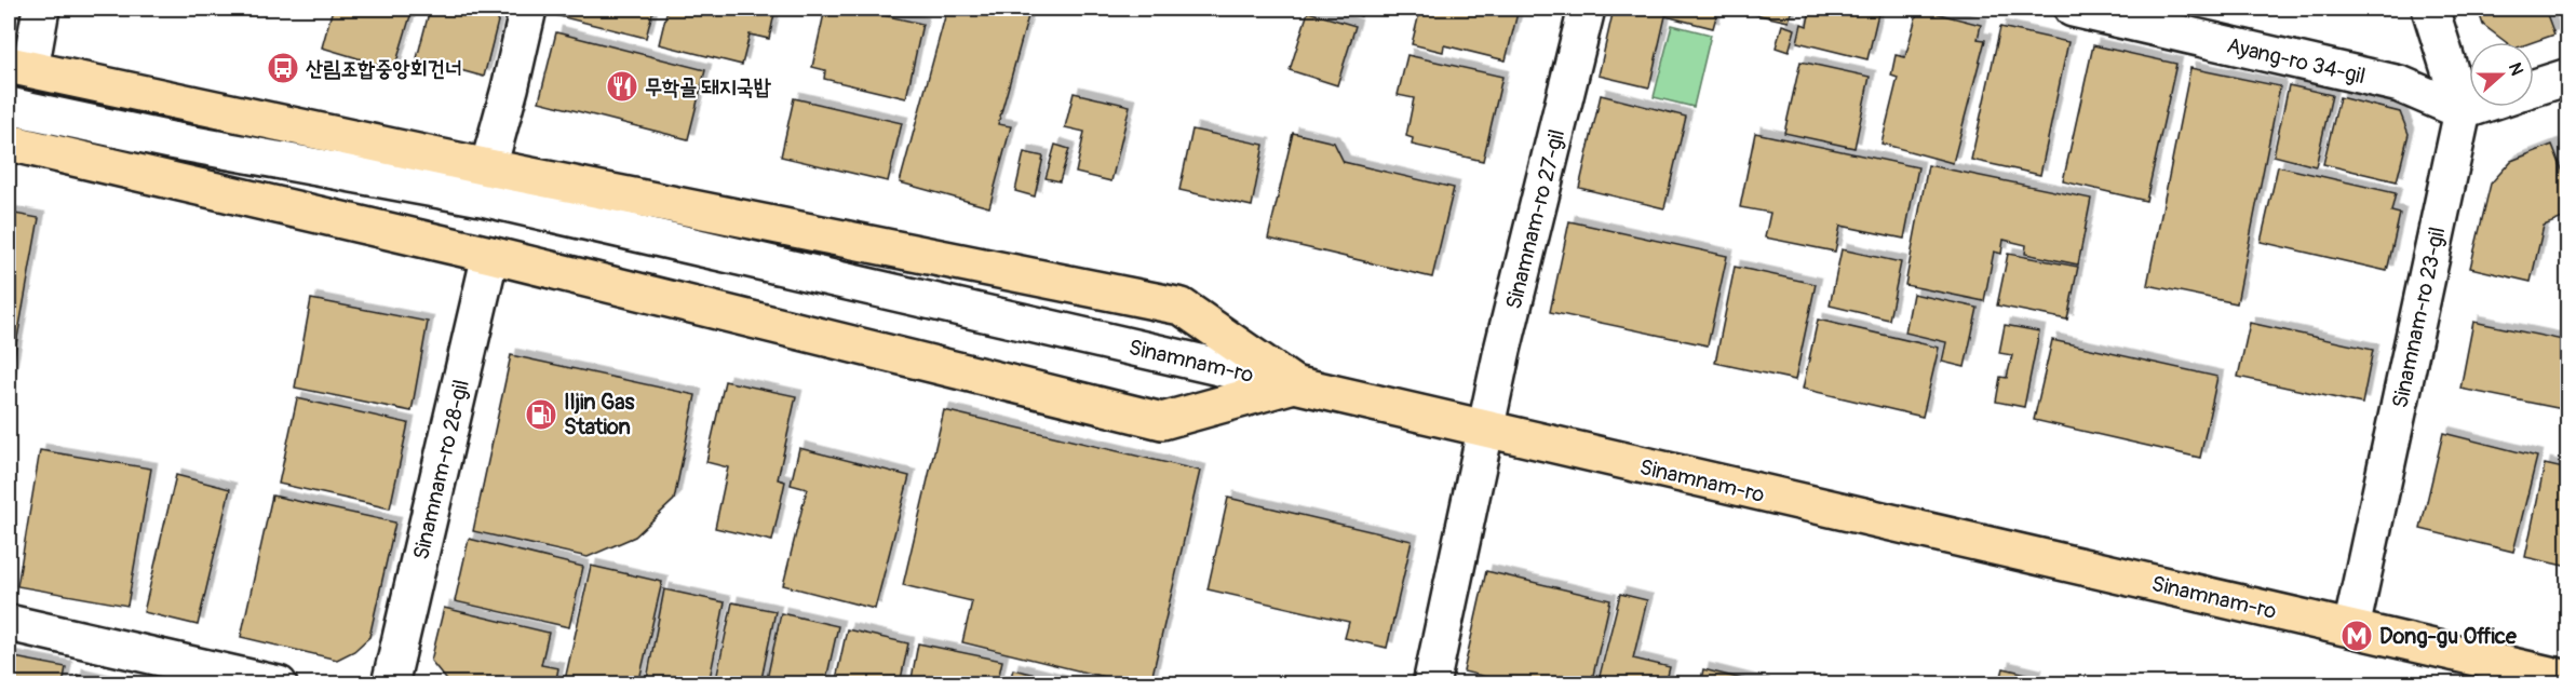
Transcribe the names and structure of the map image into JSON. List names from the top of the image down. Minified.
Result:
{"streets":{"main road":["Sinamnam-ro"],"street":["Ayang-ro 34-gil","Sinamnam-ro 27-gil","Sinamnam-ro 23-gil","Sinamnam-ro 28-gil"]},"crossings":[["Ayang-ro 34-gil","Sinamnam-ro 23-gil"],["Sinamnam-ro 27-gil","Sinamnam-ro"],["Sinamnam-ro 23-gil","Sinamnam-ro"]],"places":{"bus stop":["산림조합중앙회건너"],"restaurant":["무학골 돼지국밥"],"fuel station":["Iljin Gas Station"],"metro station":["Dong-gu Office"]},"north":"right"}
